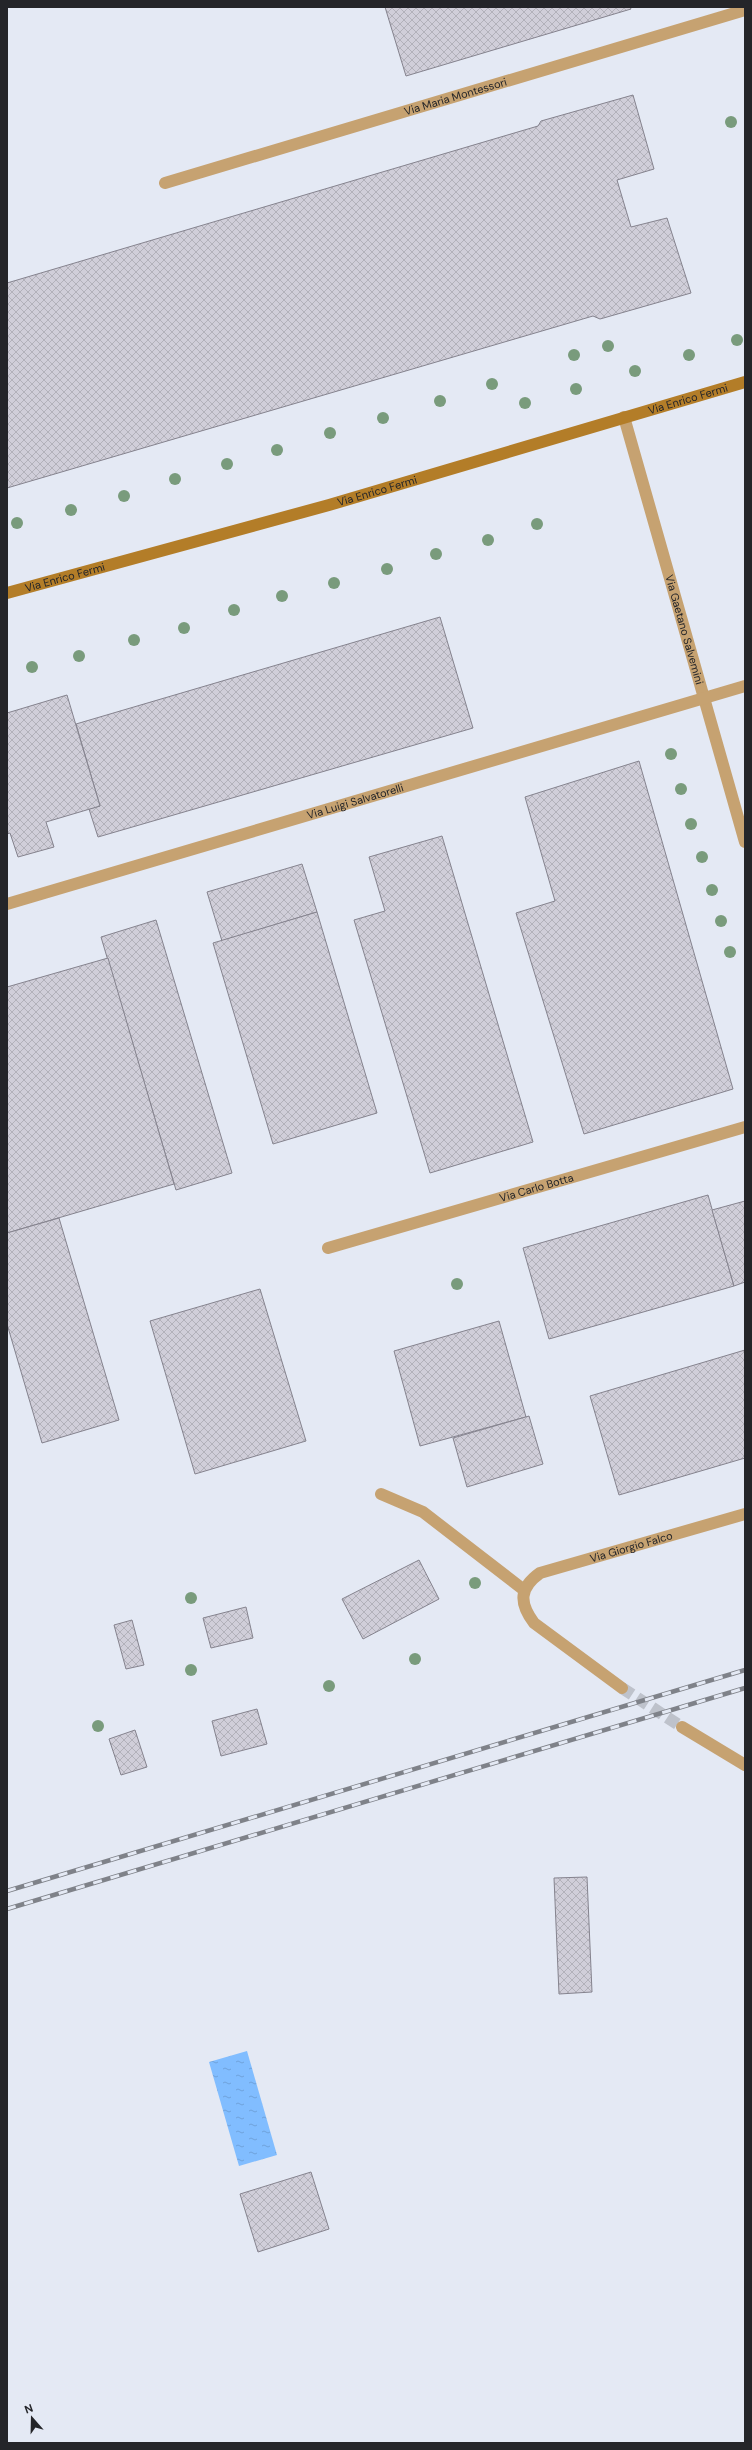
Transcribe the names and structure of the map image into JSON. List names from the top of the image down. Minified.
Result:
{"streets":{"street":["Via Maria Montessori","Via Enrico Fermi","Via Gaetano Salvemini","Via Luigi Salvatorelli","Via Carlo Botta","Via Giorgio Falco"]},"crossings":[["Via Enrico Fermi","Via Gaetano Salvemini"],["Via Gaetano Salvemini","Via Luigi Salvatorelli"]],"north":"top"}
